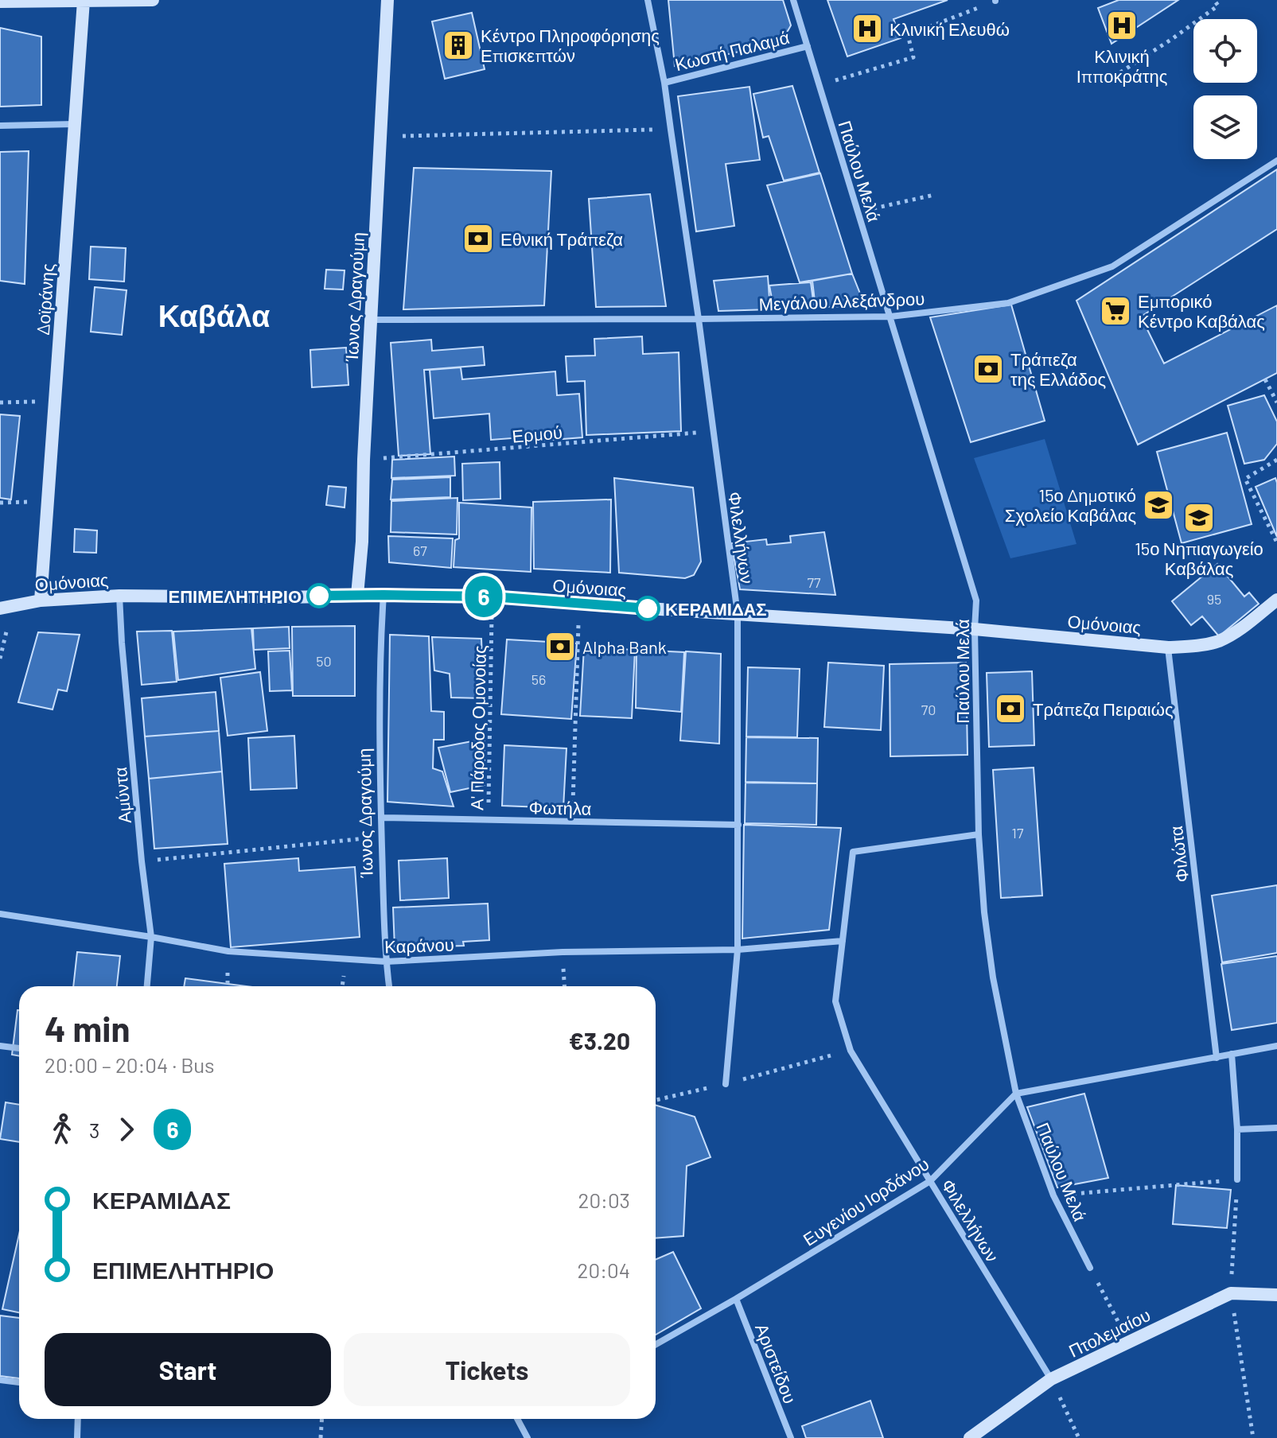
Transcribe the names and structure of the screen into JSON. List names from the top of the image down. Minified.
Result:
{"streets":{"street":["Κωστή Παλαμά","Παύλου Μελά","Ίωνος Δραγούμη","Δοϊράνης","Μεγάλου Αλεξάνδρου","Φιλελλήνων","Ομόνοιας","Αμύντα","Φωτήλα","Φιλώτα","Καράνου","Ευγενίου Ιορδάνου","Πτολεμαίου","Αριστείδου"],"path":["Ερμού","Α' Πάροδος Ομονοίας"]},"crossings":[["Κωστή Παλαμά","Παύλου Μελά"],["Κωστή Παλαμά","Φιλελλήνων"],["Παύλου Μελά","Μεγάλου Αλεξάνδρου"],["Παύλου Μελά","Φιλελλήνων"],["Παύλου Μελά","Ομόνοιας"],["Παύλου Μελά","Ευγενίου Ιορδάνου"],["Ίωνος Δραγούμη","Μεγάλου Αλεξάνδρου"],["Ίωνος Δραγούμη","Ερμού"],["Ίωνος Δραγούμη","Ομόνοιας"],["Ίωνος Δραγούμη","Φωτήλα"],["Ίωνος Δραγούμη","Καράνου"],["Δοϊράνης","Ομόνοιας"],["Μεγάλου Αλεξάνδρου","Φιλελλήνων"],["Ερμού","Φιλελλήνων"],["Φιλελλήνων","Ομόνοιας"],["Φιλελλήνων","Φωτήλα"],["Φιλελλήνων","Καράνου"],["Φιλελλήνων","Ευγενίου Ιορδάνου"],["Φιλελλήνων","Πτολεμαίου"],["Ομόνοιας","Α' Πάροδος Ομονοίας"],["Ομόνοιας","Αμύντα"],["Ομόνοιας","Φιλώτα"],["Α' Πάροδος Ομονοίας","Φωτήλα"],["Αμύντα","Καράνου"],["Ευγενίου Ιορδάνου","Αριστείδου"]],"districts":["Καβάλα"],"places":{"hospital":["Κλινική Ιπποκράτης","Κλινική Ελευθώ"],"building":["Κέντρο Πληροφόρησης Επισκεπτών"],"bank":["Εθνική Τράπεζα","Τράπεζα της Ελλάδος","Alpha Bank","Τράπεζα Πειραιώς"],"supermarket":["Εμπορικό Κέντρο Καβάλας"],"school or university":["15ο Δημοτικό Σχολείο Καβάλας","15ο Νηπιαγωγείο Καβάλας"],"other":["ΕΠΙΜΕΛΗΤΗΡΙΟ","ΚΕΡΑΜΙΔΑΣ"]},"lines":["bus line 6"],"house_numbers":["67","77","95","50","56","70","17"],"page":{"on_map":"6","heading":["4 min","20:00 – 20:04 · Bus","€3.20"],"legs":["3","6"],"list":[{"name":"ΚΕΡΑΜΙΔΑΣ","value":"20:03"},{"name":"ΕΠΙΜΕΛΗΤΗΡΙΟ","value":"20:04"}],"buttons":["Start","Tickets"]}}
